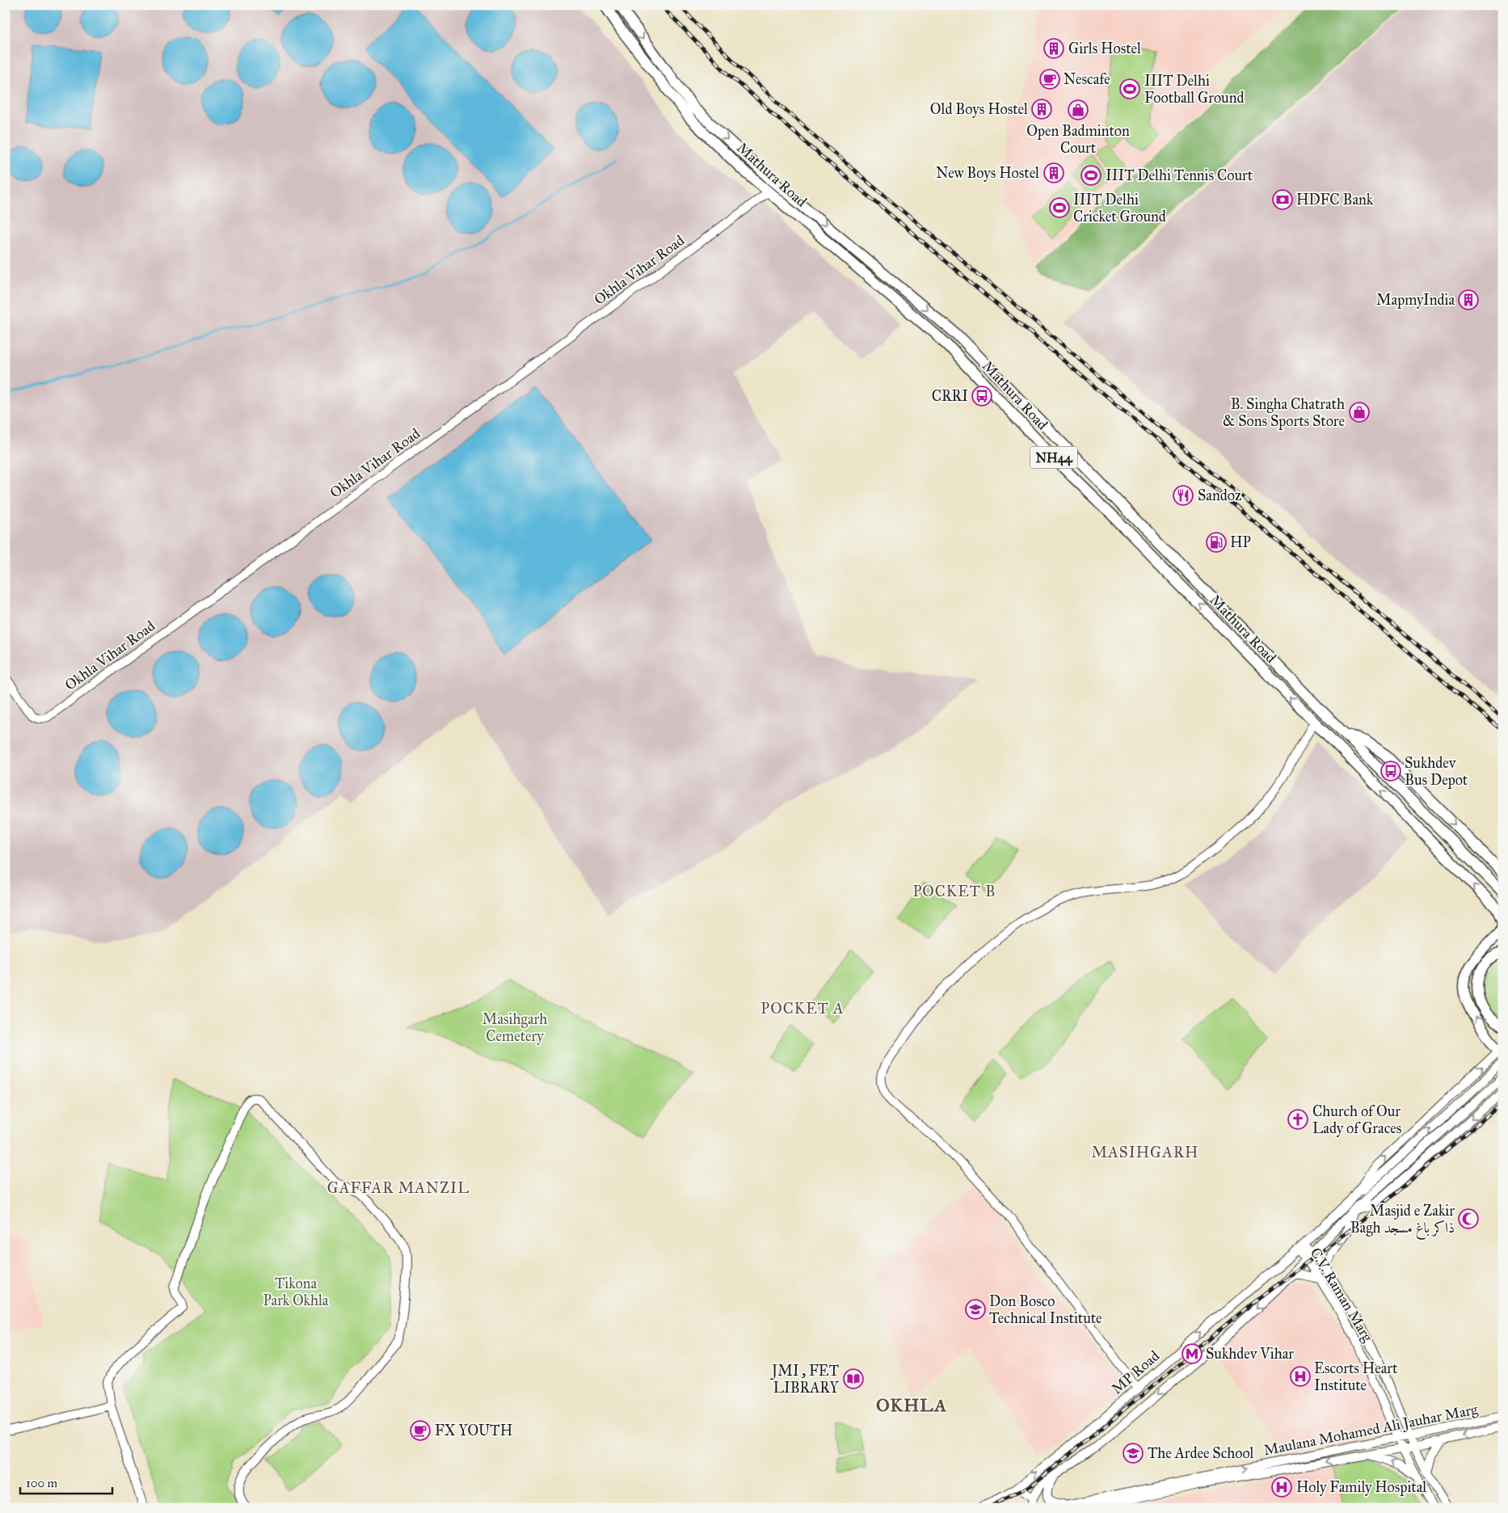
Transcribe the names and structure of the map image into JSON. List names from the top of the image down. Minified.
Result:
{"streets":{"highway":["Mathura Road","NH44"],"main road":["Okhla Vihar Road","C.V. Raman Marg","MP Road","Maulana Mohamed Ali Jauhar Marg"]},"crossings":[["Mathura Road","Okhla Vihar Road"],["C.V. Raman Marg","MP Road"],["C.V. Raman Marg","Maulana Mohamed Ali Jauhar Marg"]],"districts":["POCKET B","POCKET A","MASIHGARH","GAFFAR MANZIL","OKHLA"],"parks":["Masihgarh Cemetery","Tikona Park Okhla"],"places":{"building":["Girls Hostel","Old Boys Hostel","New Boys Hostel","MapmyIndia"],"cafe":["Nescafe","FX YOUTH"],"sports":["IIIT Delhi Football Ground","IIIT Delhi Tennis Court","IIIT Delhi Cricket Ground"],"shop":["Open Badminton Court","B. Singha Chatrath & Sons Sports Store"],"bank":["HDFC Bank"],"bus stop":["CRRI","Sukhdev Bus Depot"],"restaurant":["Sandoz"],"fuel station":["HP"],"church":["Church of Our Lady of Graces"],"mosque":["Masjid e Zakir Bagh ذاکر باغ مسجد"],"school or university":["Don Bosco Technical Institute","The Ardee School"],"metro station":["Sukhdev Vihar"],"hospital":["Escorts Heart Institute","Holy Family Hospital"],"library":["JMI , FET LIBRARY"]},"scale_bar":"100 m"}
